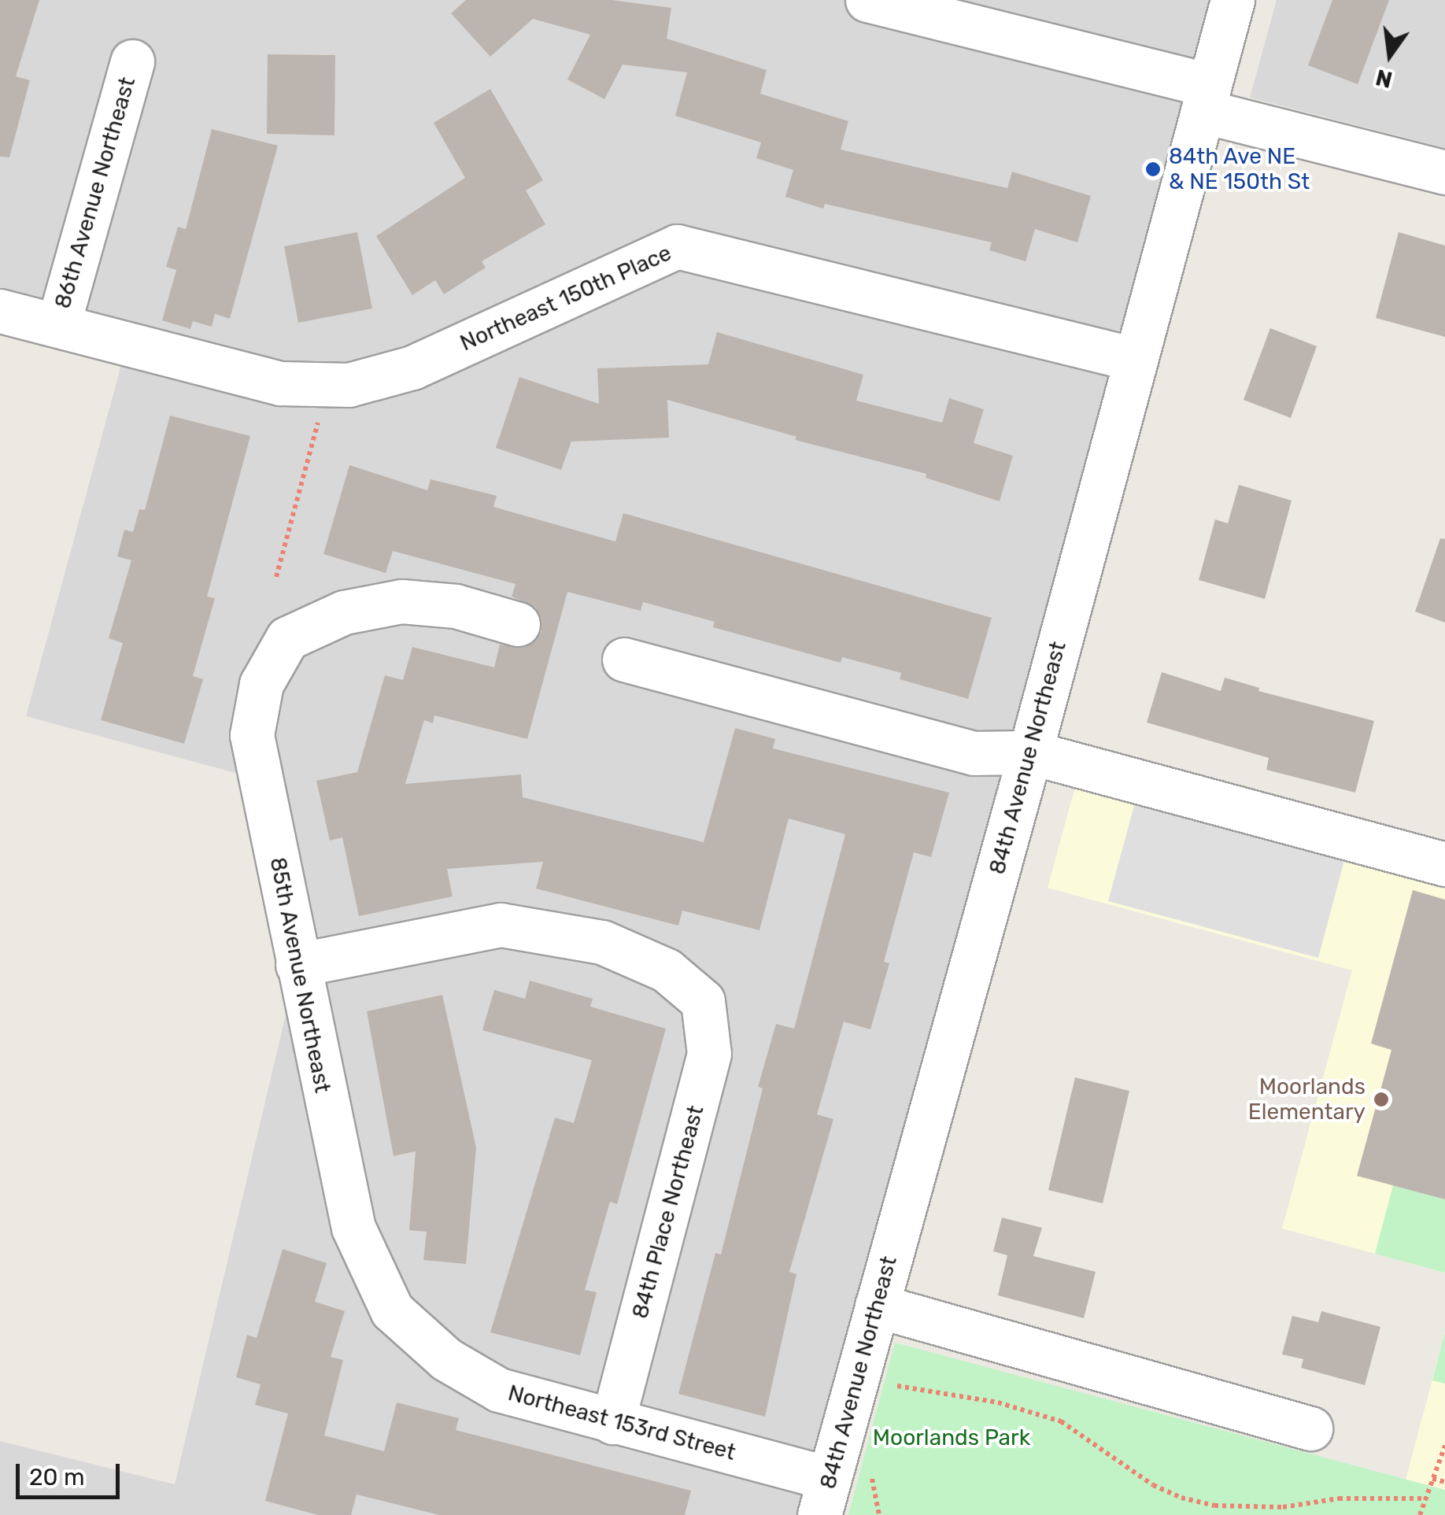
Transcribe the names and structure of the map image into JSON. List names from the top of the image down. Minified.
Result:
{"streets":{"street":["86th Avenue Northeast","Northeast 150th Place","84th Avenue Northeast","85th Avenue Northeast","84th Place Northeast","Northeast 153rd Street"]},"crossings":[["86th Avenue Northeast","Northeast 150th Place"],["Northeast 150th Place","84th Avenue Northeast"],["84th Avenue Northeast","Northeast 153rd Street"],["85th Avenue Northeast","84th Place Northeast"],["85th Avenue Northeast","Northeast 153rd Street"],["84th Place Northeast","Northeast 153rd Street"]],"parks":["Moorlands Park"],"places":["84th Ave NE & NE 150th St","Moorlands Elementary"],"scale_bar":"20 m","north":"bottom"}
